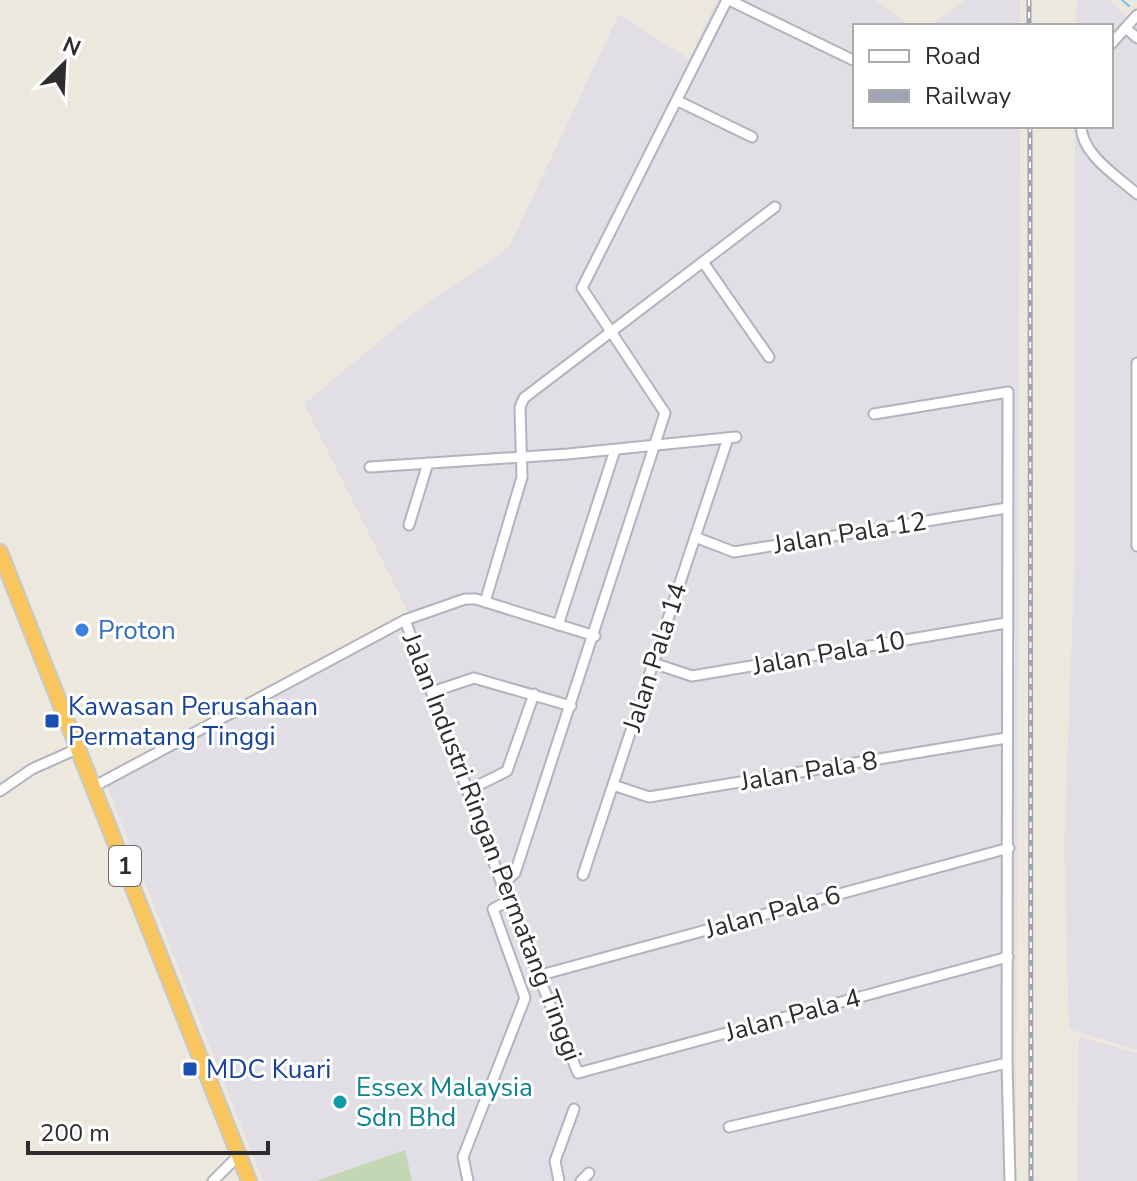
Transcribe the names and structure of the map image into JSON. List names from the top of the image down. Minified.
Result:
{"streets":{"highway":["1"],"street":["Jalan Pala 12","Jalan Pala 10","Jalan Pala 14","Jalan Pala 8","Jalan Industri Ringan Permatang Tinggi","Jalan Pala 6","Jalan Pala 4"]},"crossings":[["Jalan Pala 12","Jalan Pala 14"],["Jalan Pala 10","Jalan Pala 14"],["Jalan Pala 14","Jalan Pala 8"],["Jalan Industri Ringan Permatang Tinggi","Jalan Pala 6"],["Jalan Industri Ringan Permatang Tinggi","Jalan Pala 4"]],"places":{"other":["Proton","Essex Malaysia Sdn Bhd"],"transit":["Kawasan Perusahaan Permatang Tinggi","MDC Kuari"]},"legend":["Road","Railway"],"scale_bar":"200 m","north":"top right"}
